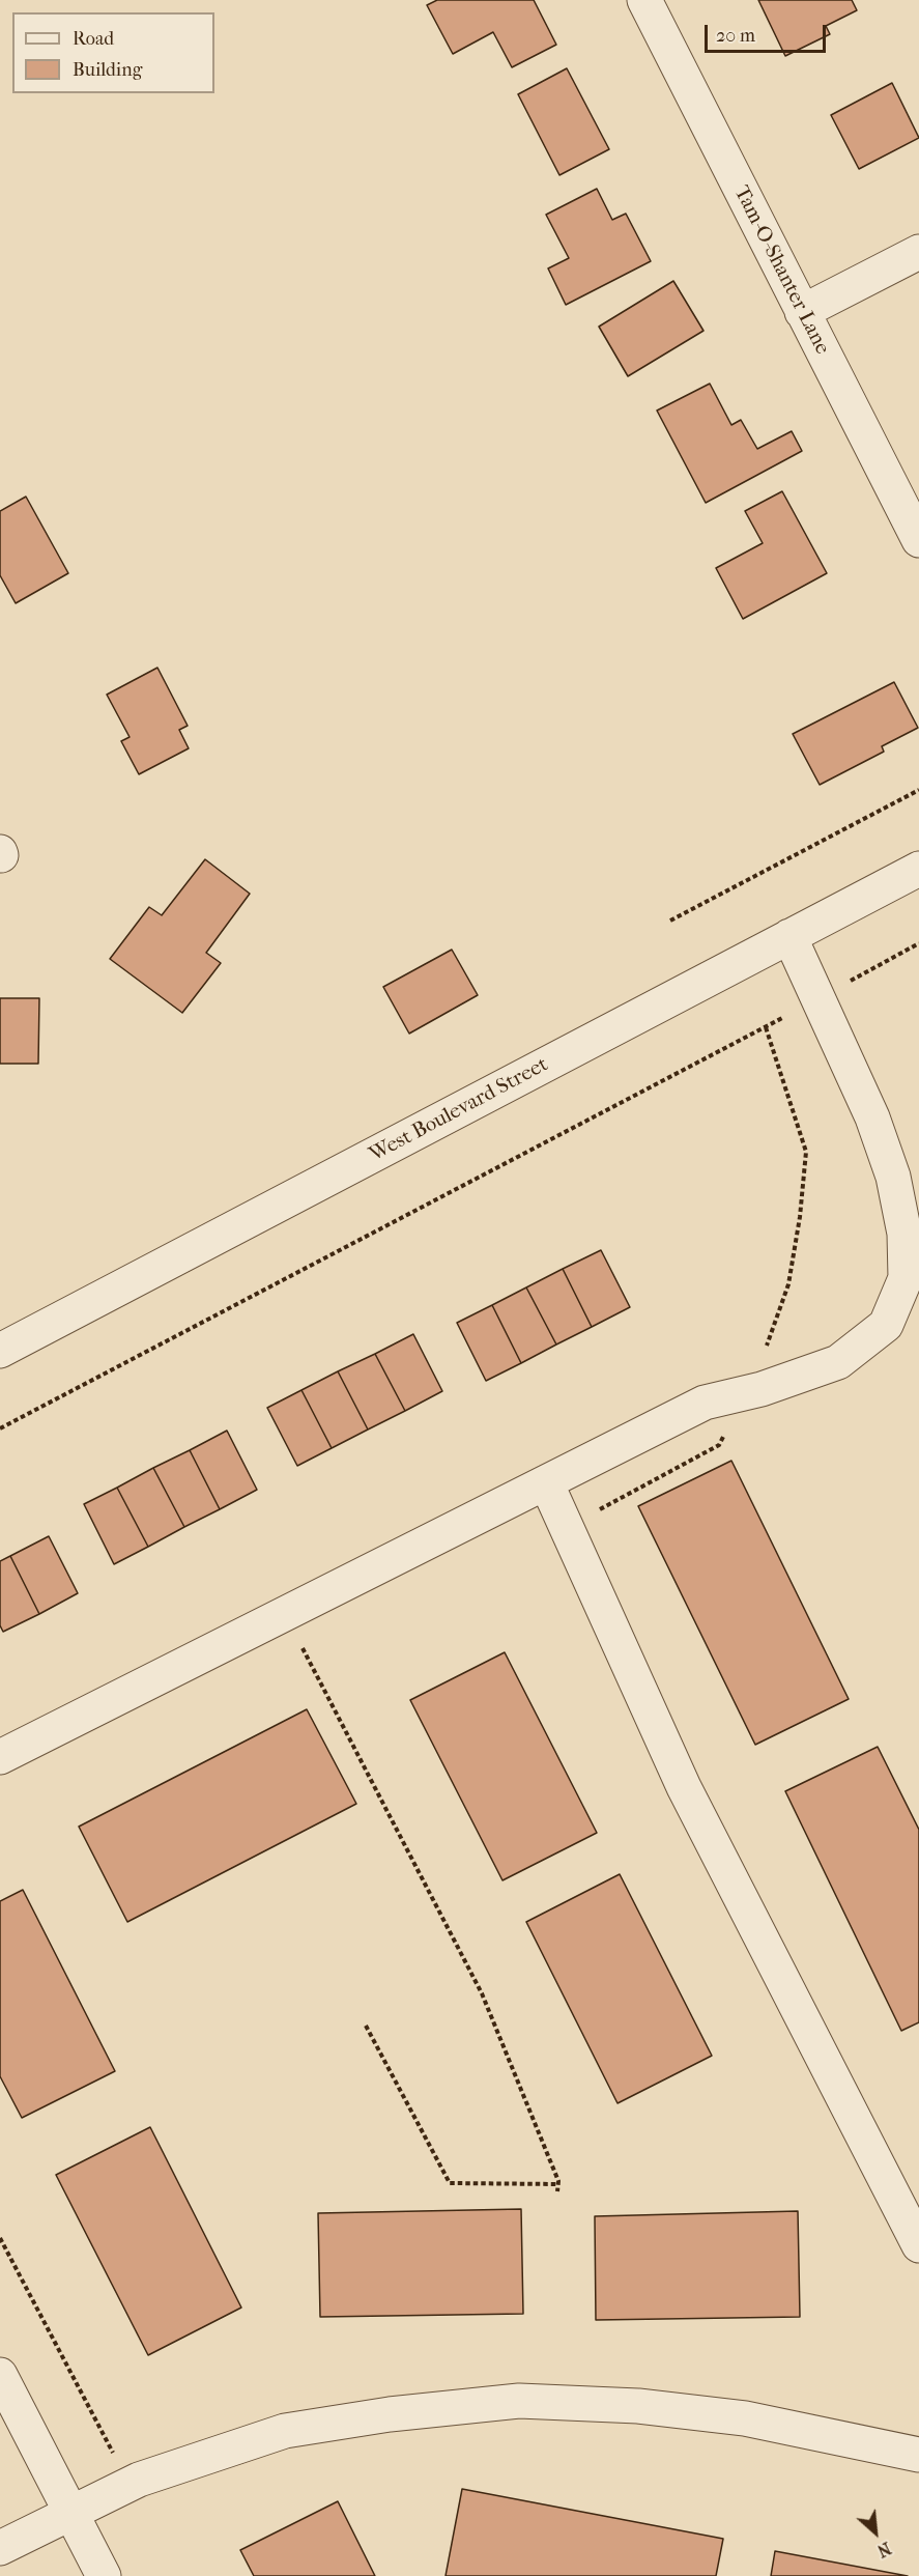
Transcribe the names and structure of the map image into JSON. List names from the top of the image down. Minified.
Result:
{"streets":{"street":["Tam-O-Shanter Lane","West Boulevard Street"]},"legend":["Road","Building"],"scale_bar":"20 m","north":"bottom right"}
